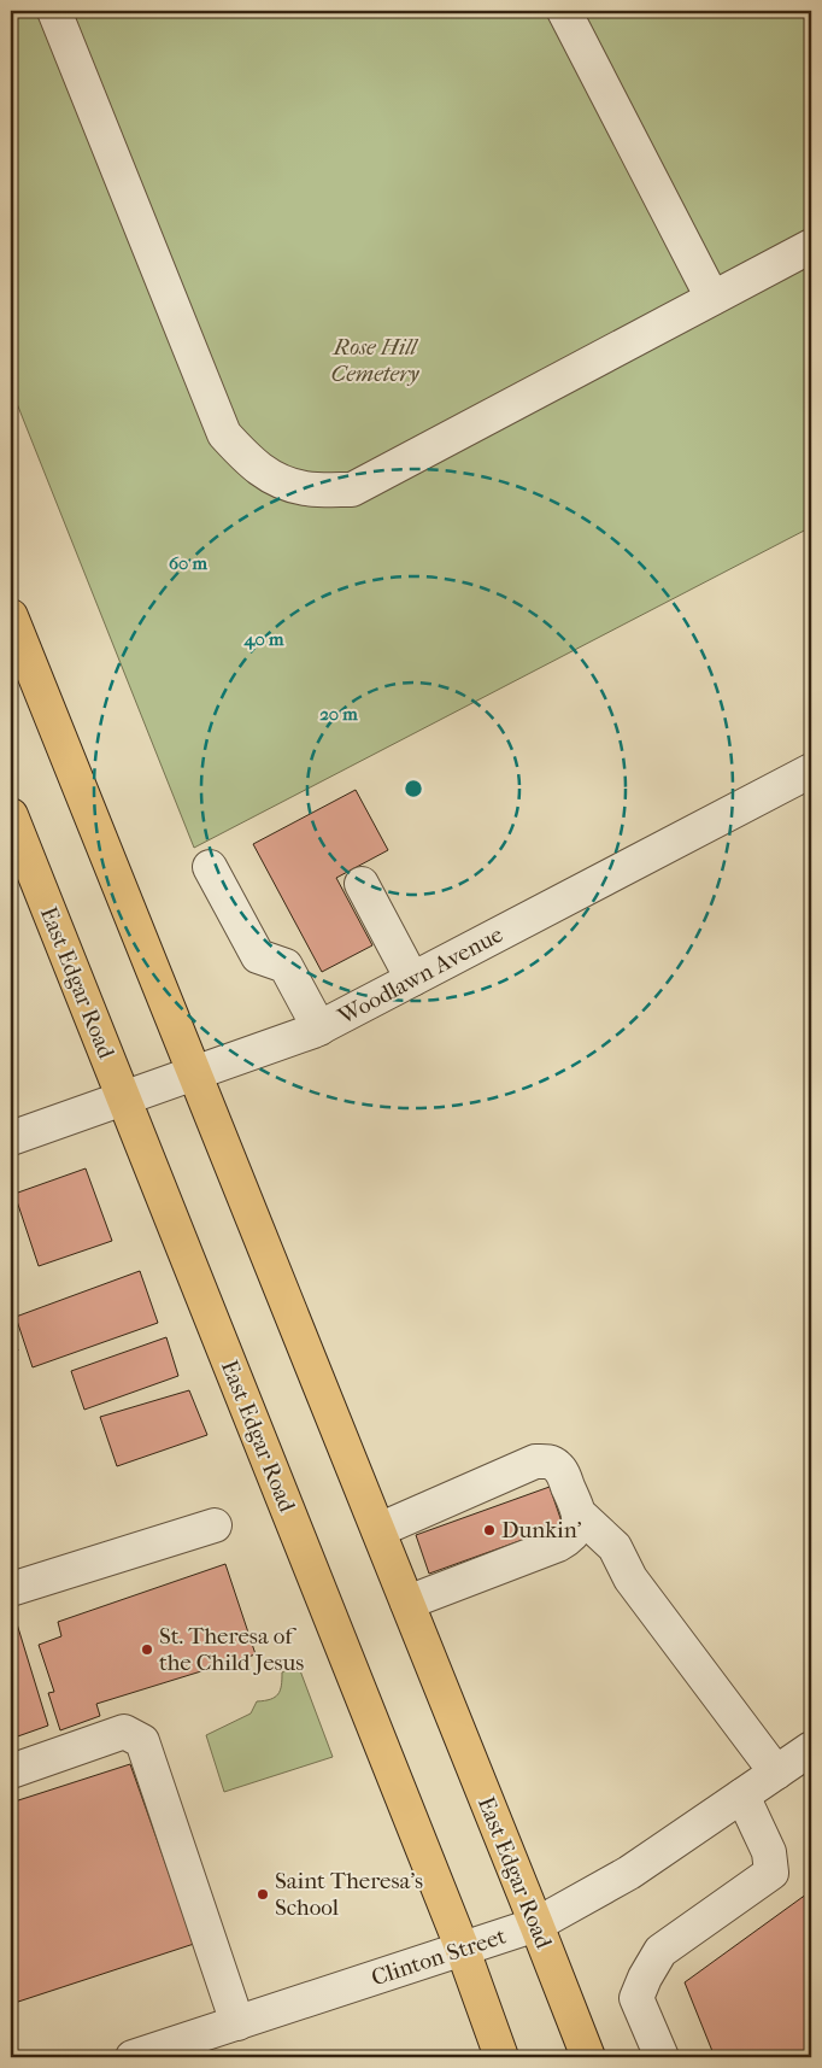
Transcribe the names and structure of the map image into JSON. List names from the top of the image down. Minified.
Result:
{"streets":{"highway":["East Edgar Road"],"street":["Woodlawn Avenue","Clinton Street"]},"crossings":[["Woodlawn Avenue","East Edgar Road"],["East Edgar Road","Clinton Street"]],"parks":["Rose Hill Cemetery"],"places":["Dunkin'","St. Theresa of the Child Jesus","Saint Theresa's School"],"rings":["60 m","40 m","20 m"]}
